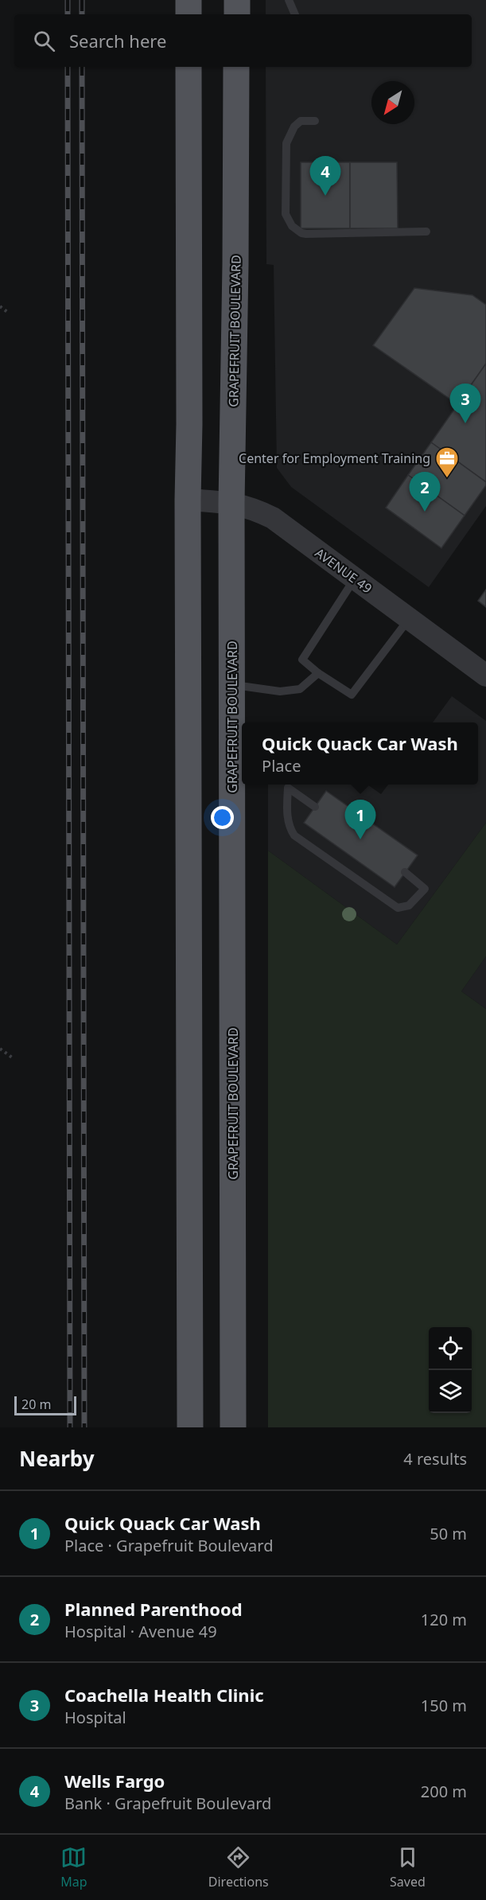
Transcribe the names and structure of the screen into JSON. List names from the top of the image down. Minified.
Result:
{"streets":{"main road":["GRAPEFRUIT BOULEVARD"],"street":["AVENUE 49"]},"crossings":[["GRAPEFRUIT BOULEVARD","AVENUE 49"]],"places":{"office":["Center for Employment Training"]},"scale_bar":"20 m","north":"bottom left","page":{"search":"Search here","pins":["4","3","2","1"],"popup":["Quick Quack Car Wash","Place"],"scale":"20 m","heading":["Nearby","4 results"],"list":[{"mark":"1","name":"Quick Quack Car Wash","note":"Place · Grapefruit Boulevard","value":"50 m"},{"mark":"2","name":"Planned Parenthood","note":"Hospital · Avenue 49","value":"120 m"},{"mark":"3","name":"Coachella Health Clinic","note":"Hospital","value":"150 m"},{"mark":"4","name":"Wells Fargo","note":"Bank · Grapefruit Boulevard","value":"200 m"}],"nav":["Map","Directions","Saved"]}}
